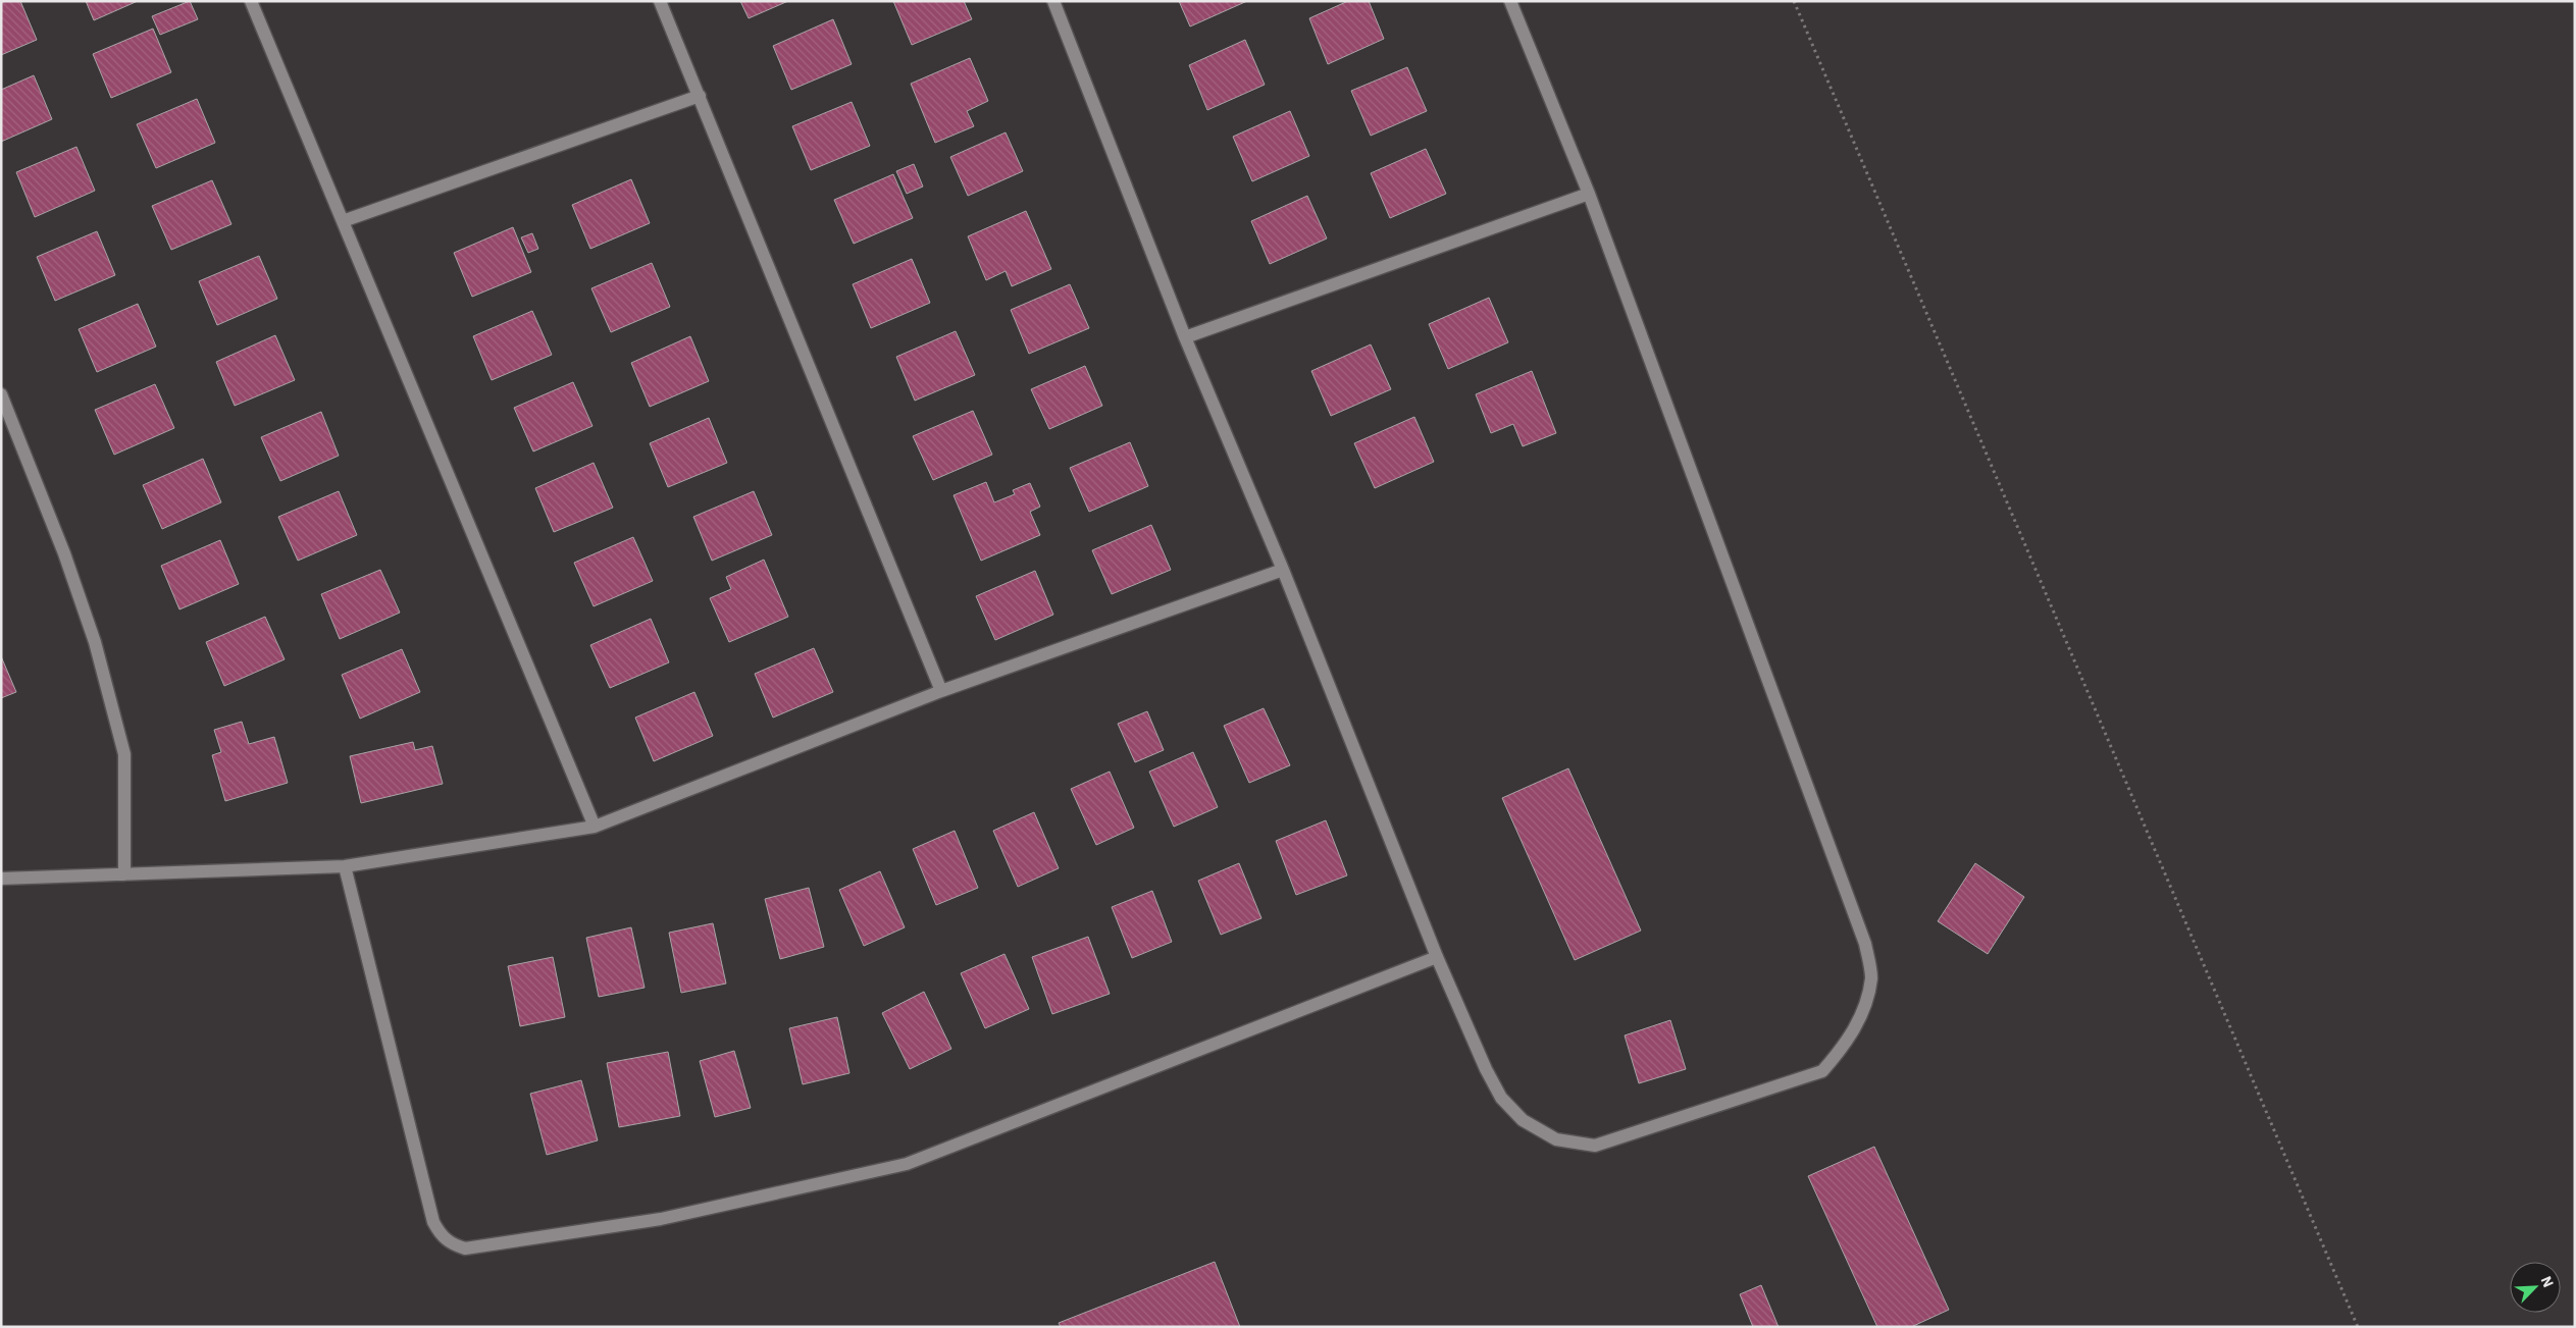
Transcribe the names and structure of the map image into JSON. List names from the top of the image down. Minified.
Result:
{"north":"top right"}
